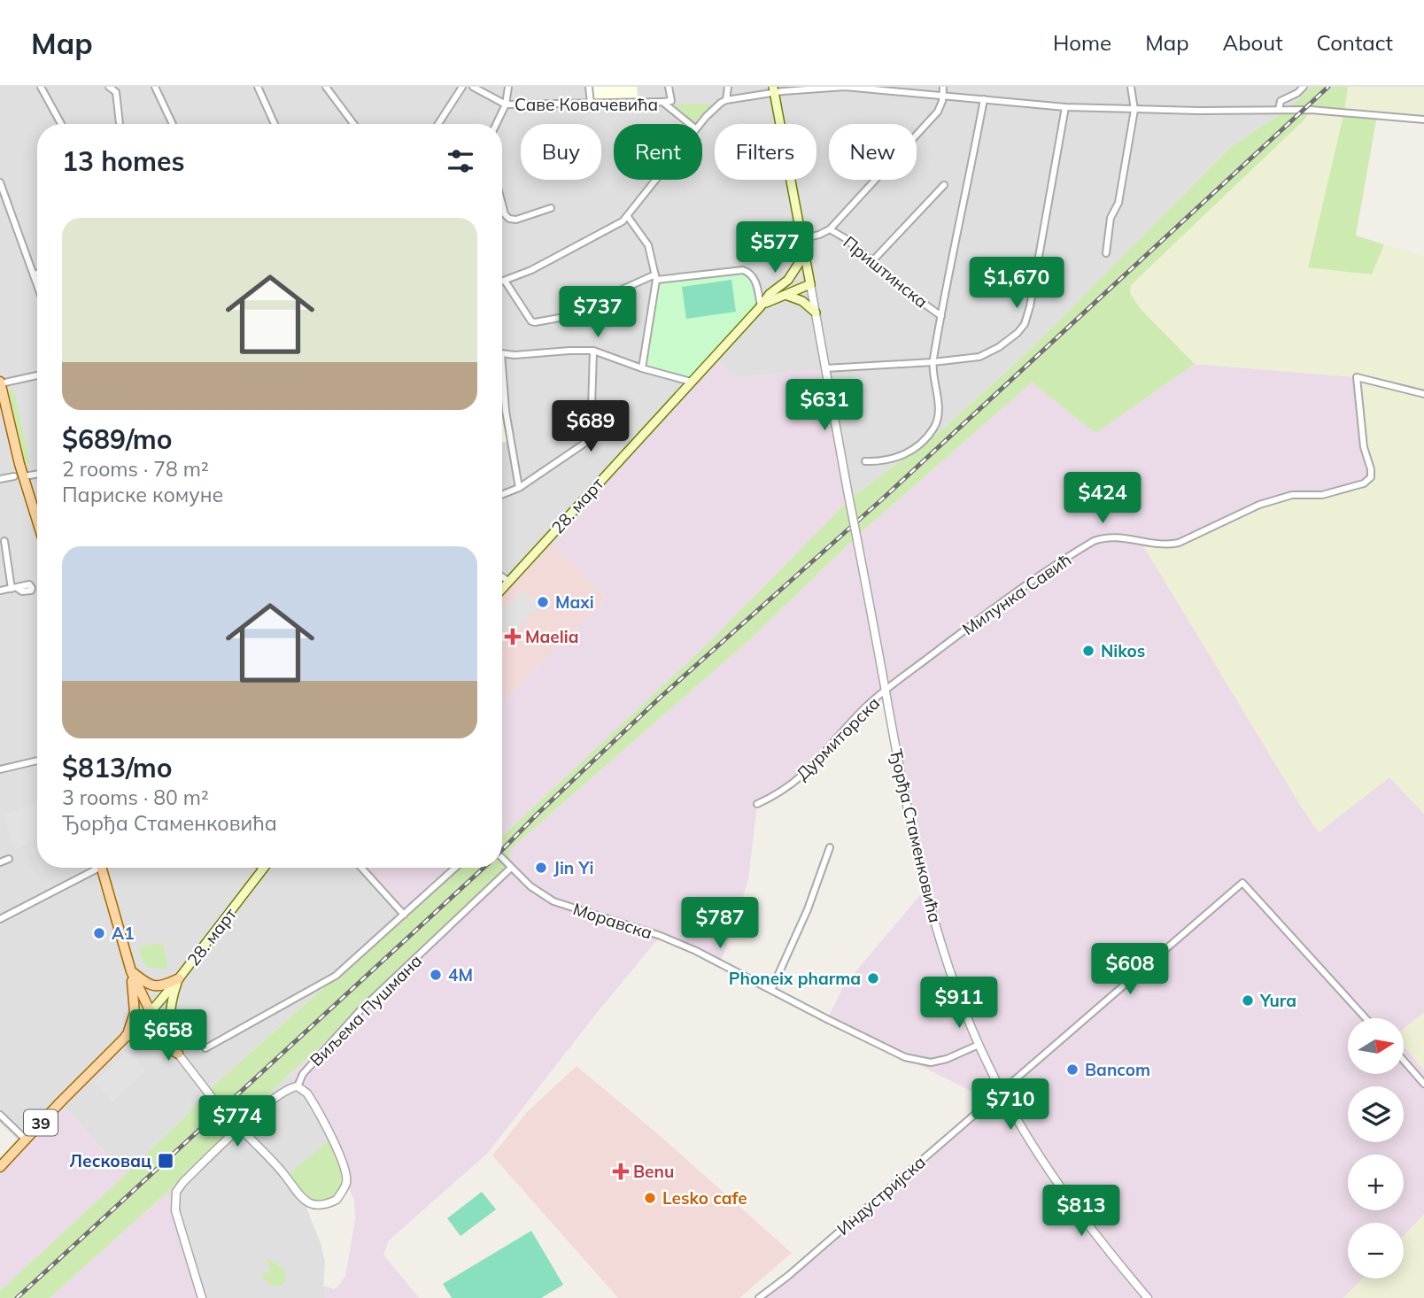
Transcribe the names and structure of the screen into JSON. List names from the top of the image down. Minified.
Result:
{"streets":{"main road":["28. март","39"],"street":["Саве Ковачевића","Приштинска","Милунка Савић","Дурмиторска","Ђорђа Стаменковића","Моравска","Виљема Пушмана","Индустријска"]},"crossings":[["28. март","Ђорђа Стаменковића"],["28. март","39"],["Милунка Савић","Дурмиторска"],["Милунка Савић","Ђорђа Стаменковића"],["Дурмиторска","Ђорђа Стаменковића"],["Ђорђа Стаменковића","Моравска"],["Ђорђа Стаменковића","Индустријска"],["Моравска","Виљема Пушмана"]],"places":{"other":["Maxi","Nikos","Jin Yi","A1","4M","Phoneix pharma","Yura","Bancom","Lesko cafe"],"health":["Maelia","Benu"],"transit":["Лесковац"]},"north":"right","page":{"header":"Map","nav":["Home","Map","About","Contact"],"chip":["Buy","Rent","Filters","New"],"heading":"13 homes","list":[{"name":"$689/mo","note":"2 rooms · 78 m² · Париске комуне"},{"name":"$813/mo","note":"3 rooms · 80 m² · Ђорђа Стаменковића"}],"price":["$577","$1,670","$737","$631","$689","$424","$787","$608","$911","$658","$710","$774","$813"],"map_buttons":["+","−"]}}
